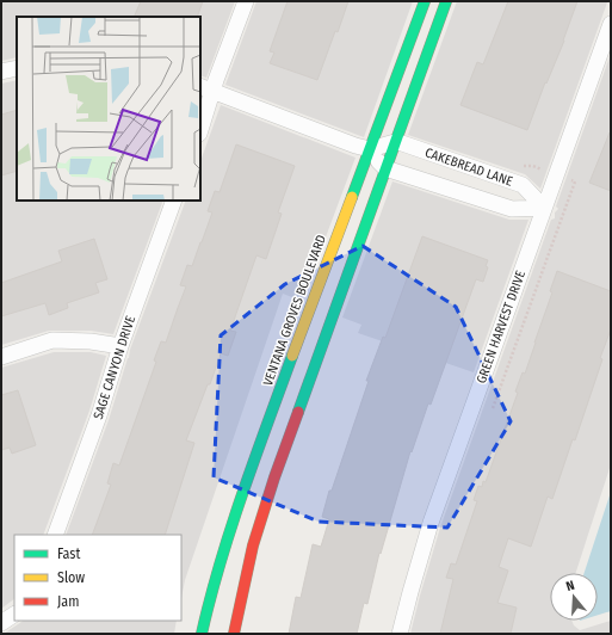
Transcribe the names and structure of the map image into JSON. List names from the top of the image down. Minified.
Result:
{"streets":{"street":["CAKEBREAD LANE","VENTANA GROVES BOULEVARD","GREEN HARVEST DRIVE","SAGE CANYON DRIVE"]},"crossings":[["CAKEBREAD LANE","GREEN HARVEST DRIVE"]],"legend":["Fast","Slow","Jam"],"north":"top"}
